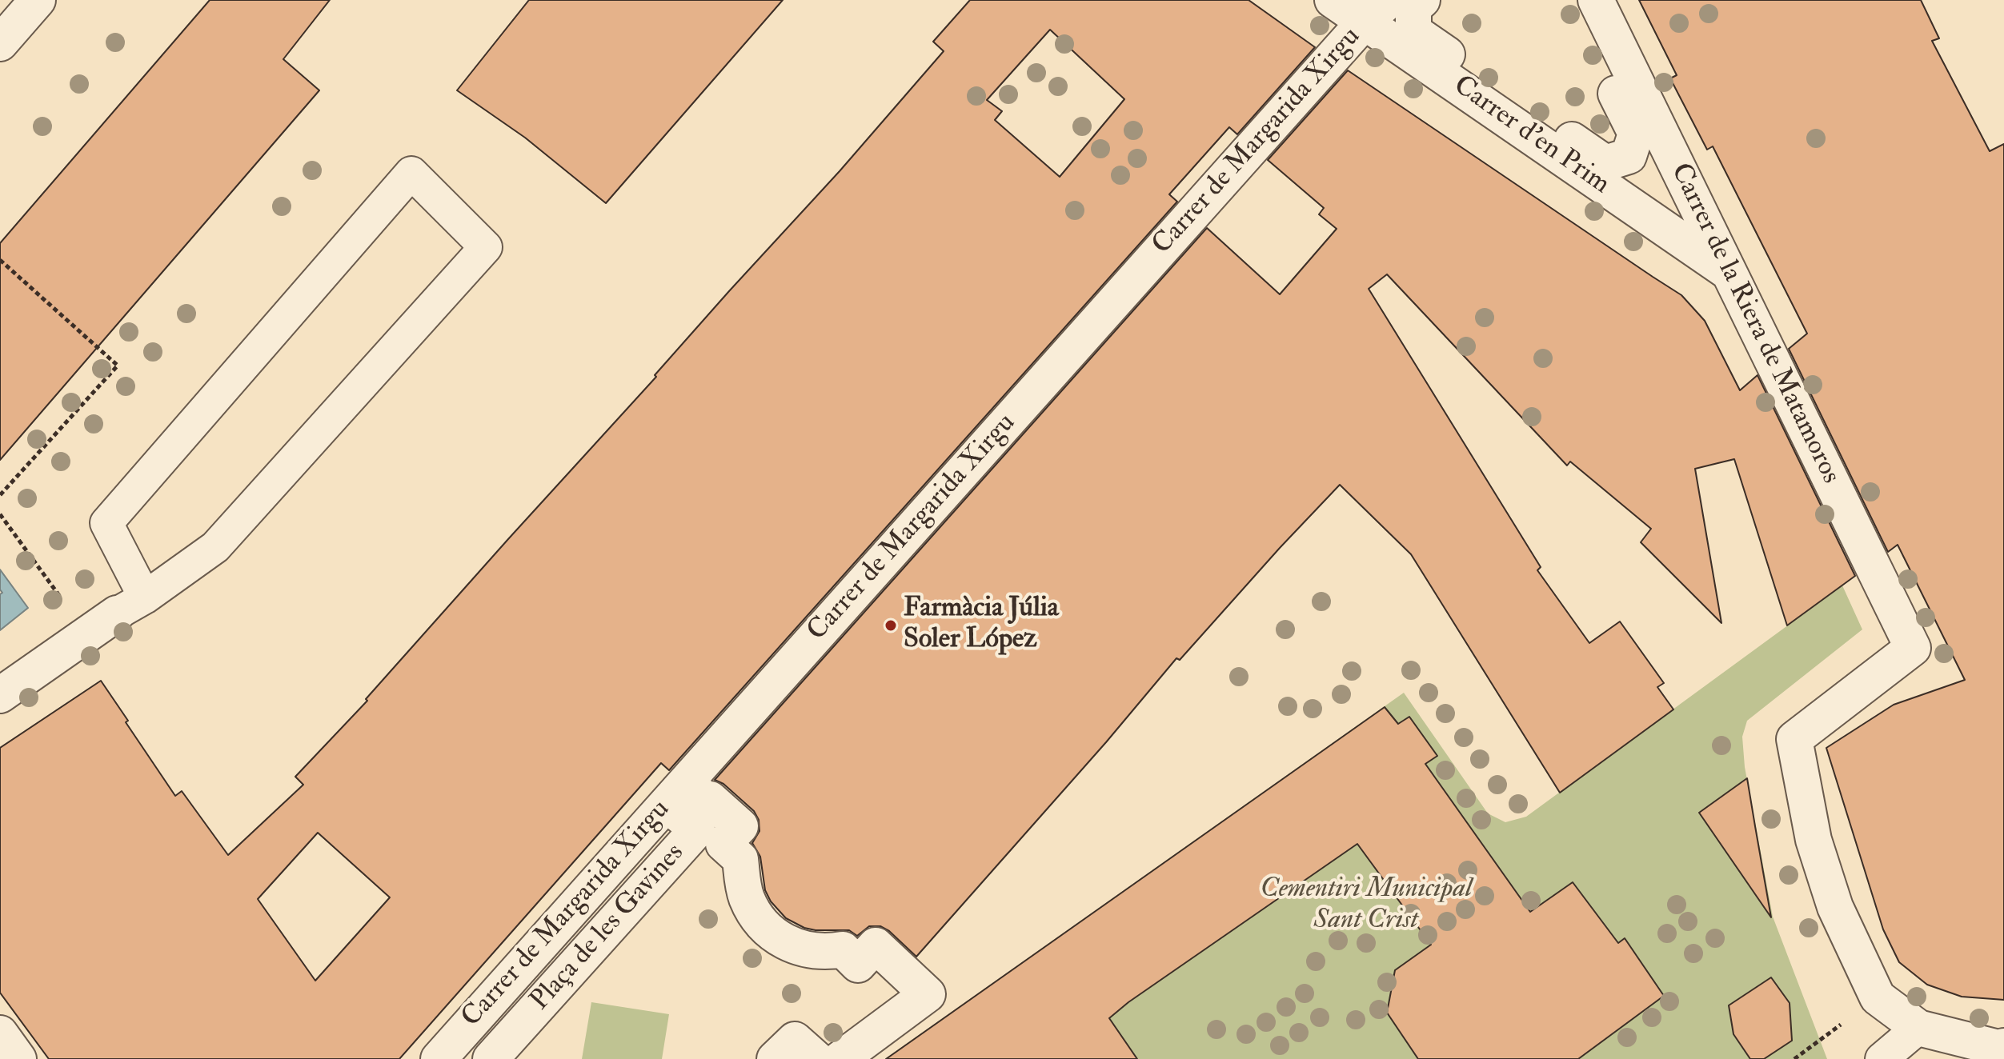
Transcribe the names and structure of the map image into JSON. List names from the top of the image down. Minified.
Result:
{"streets":{"street":["Carrer d'en Prim","Carrer de Margarida Xirgu","Carrer de la Riera de Matamoros","Plaça de les Gavines"]},"crossings":[["Carrer d'en Prim","Carrer de Margarida Xirgu"],["Carrer d'en Prim","Carrer de la Riera de Matamoros"]],"parks":["Cementiri Municipal Sant Crist"],"places":["Farmàcia Júlia Soler López"]}
